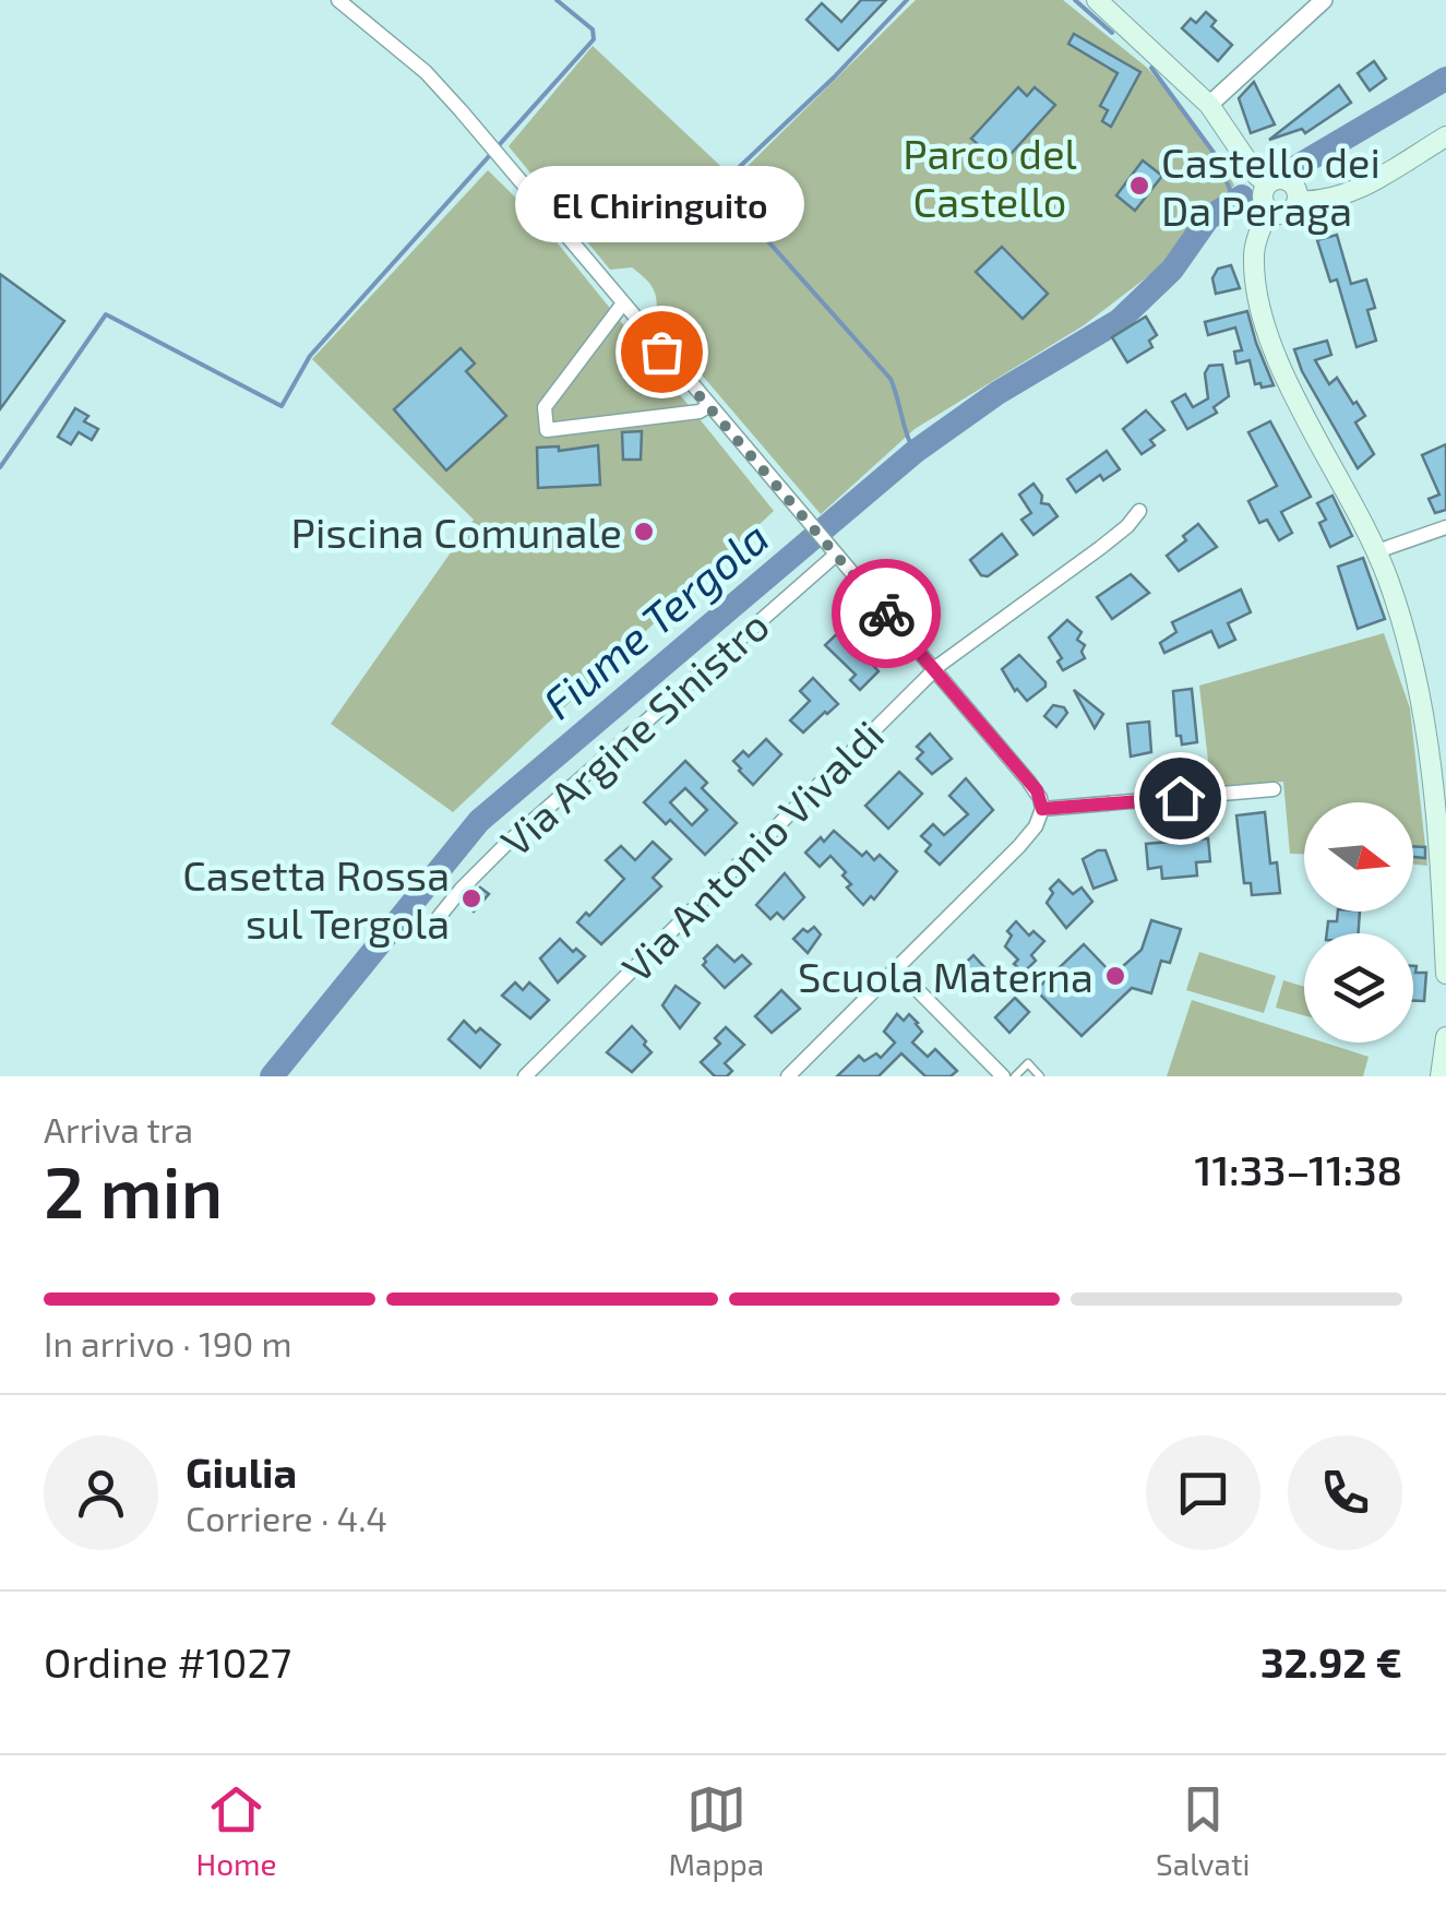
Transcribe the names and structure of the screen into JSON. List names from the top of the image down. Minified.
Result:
{"streets":{"street":["Via Argine Sinistro","Via Antonio Vivaldi"]},"water":["Fiume Tergola"],"parks":["Parco del Castello"],"places":["Castello dei Da Peraga","El Chiringuito","Piscina Comunale","Casetta Rossa sul Tergola","Scuola Materna"],"north":"right","page":{"bubble":"El Chiringuito","heading":["2 min","Arriva tra","11:33–11:38"],"panel":["Giulia","Corriere · 4.4","Ordine #1027","32.92 €"],"bar":"In arrivo · 190 m","tabs":["Home","Mappa","Salvati"]}}
